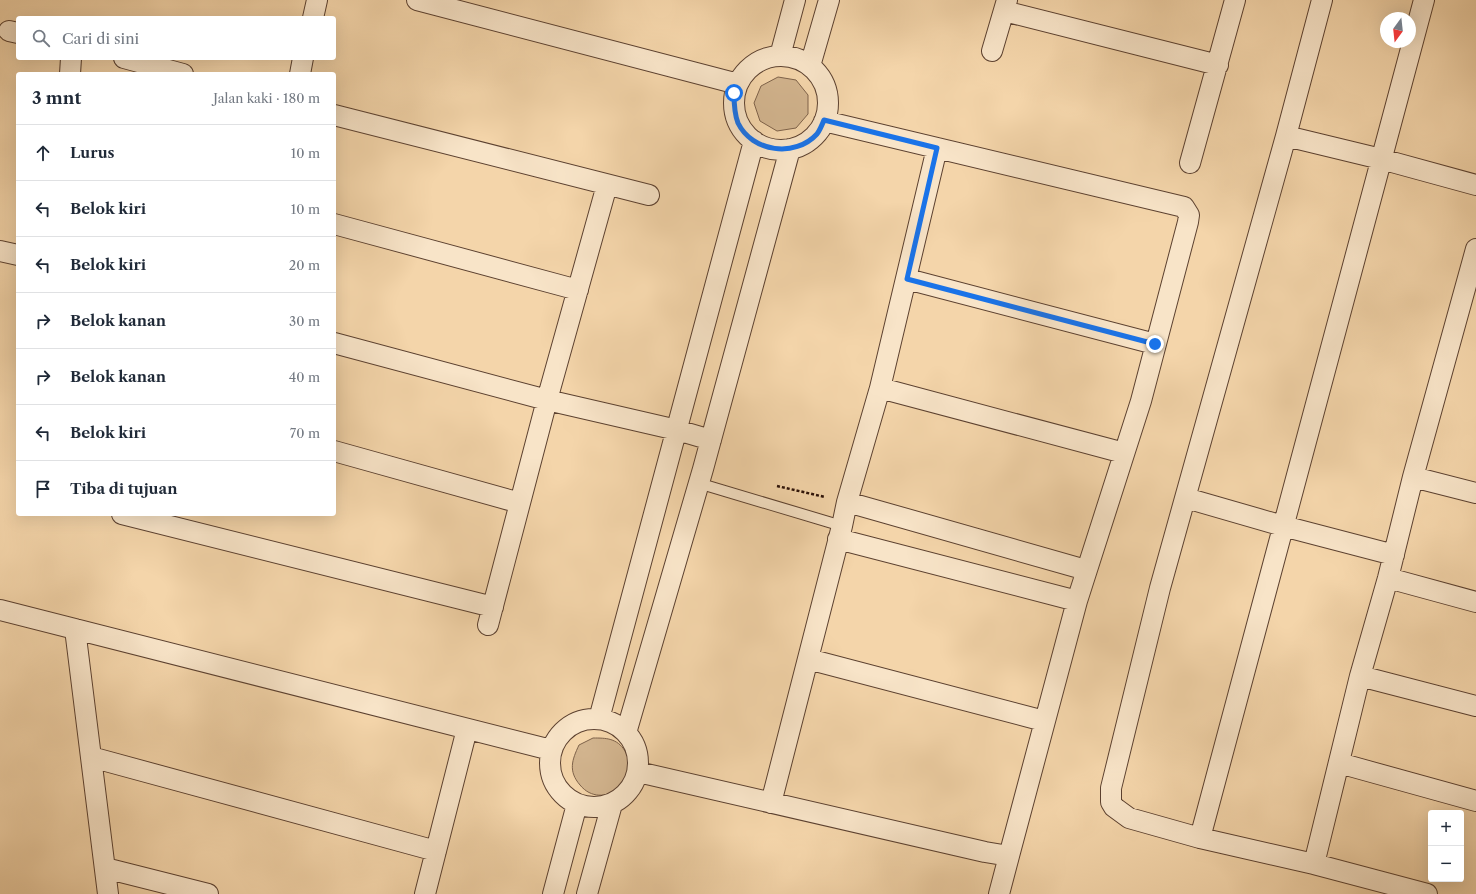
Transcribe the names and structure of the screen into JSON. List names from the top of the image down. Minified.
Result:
{"north":"bottom","page":{"search":"Cari di sini","heading":["3 mnt","Jalan kaki · 180 m"],"list":[["Lurus","10 m"],["Belok kiri","10 m"],["Belok kiri","20 m"],["Belok kanan","30 m"],["Belok kanan","40 m"],["Belok kiri","70 m"],"Tiba di tujuan"],"map_buttons":["+","−"]}}
